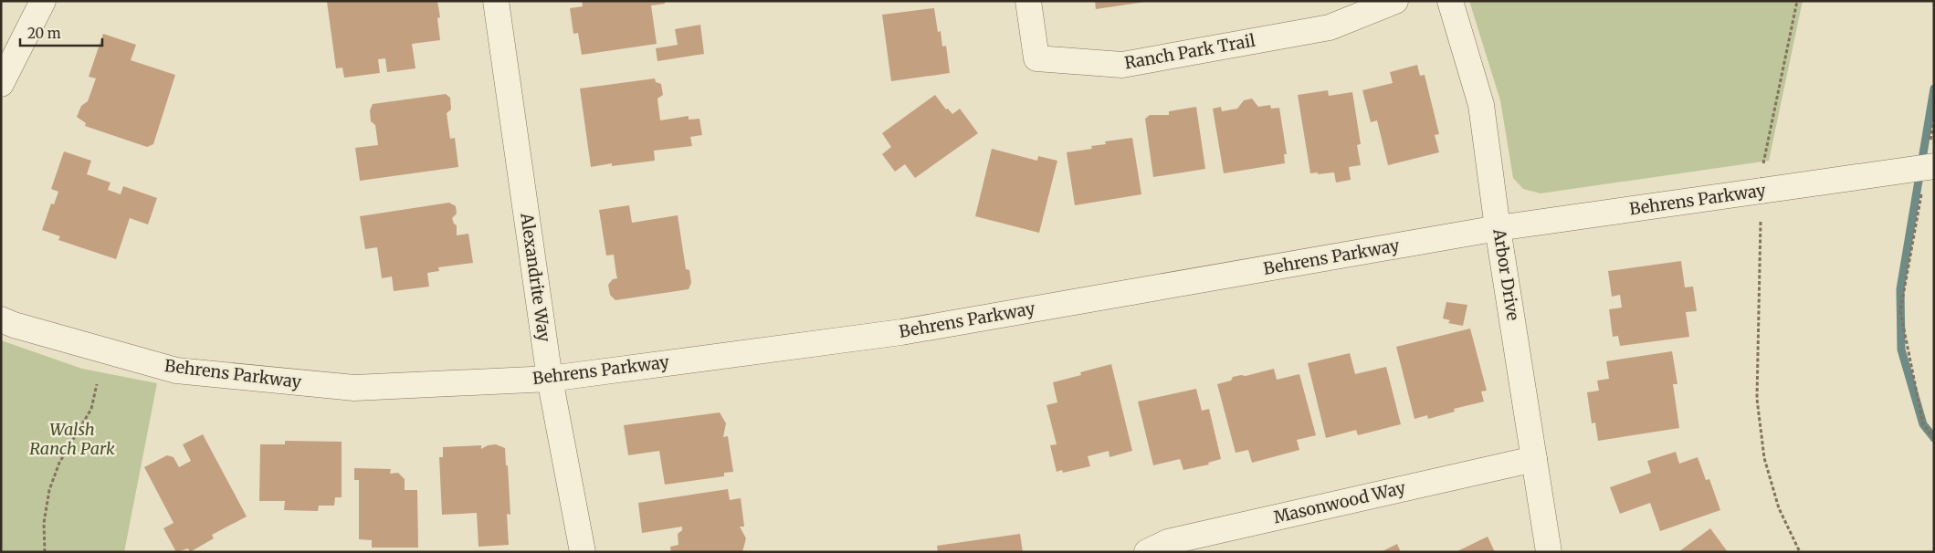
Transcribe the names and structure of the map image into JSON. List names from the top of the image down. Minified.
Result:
{"streets":{"street":["Ranch Park Trail","Behrens Parkway","Arbor Drive","Alexandrite Way","Masonwood Way"]},"crossings":[["Behrens Parkway","Arbor Drive"],["Behrens Parkway","Alexandrite Way"],["Arbor Drive","Masonwood Way"]],"parks":["Walsh Ranch Park"],"scale_bar":"20 m"}
